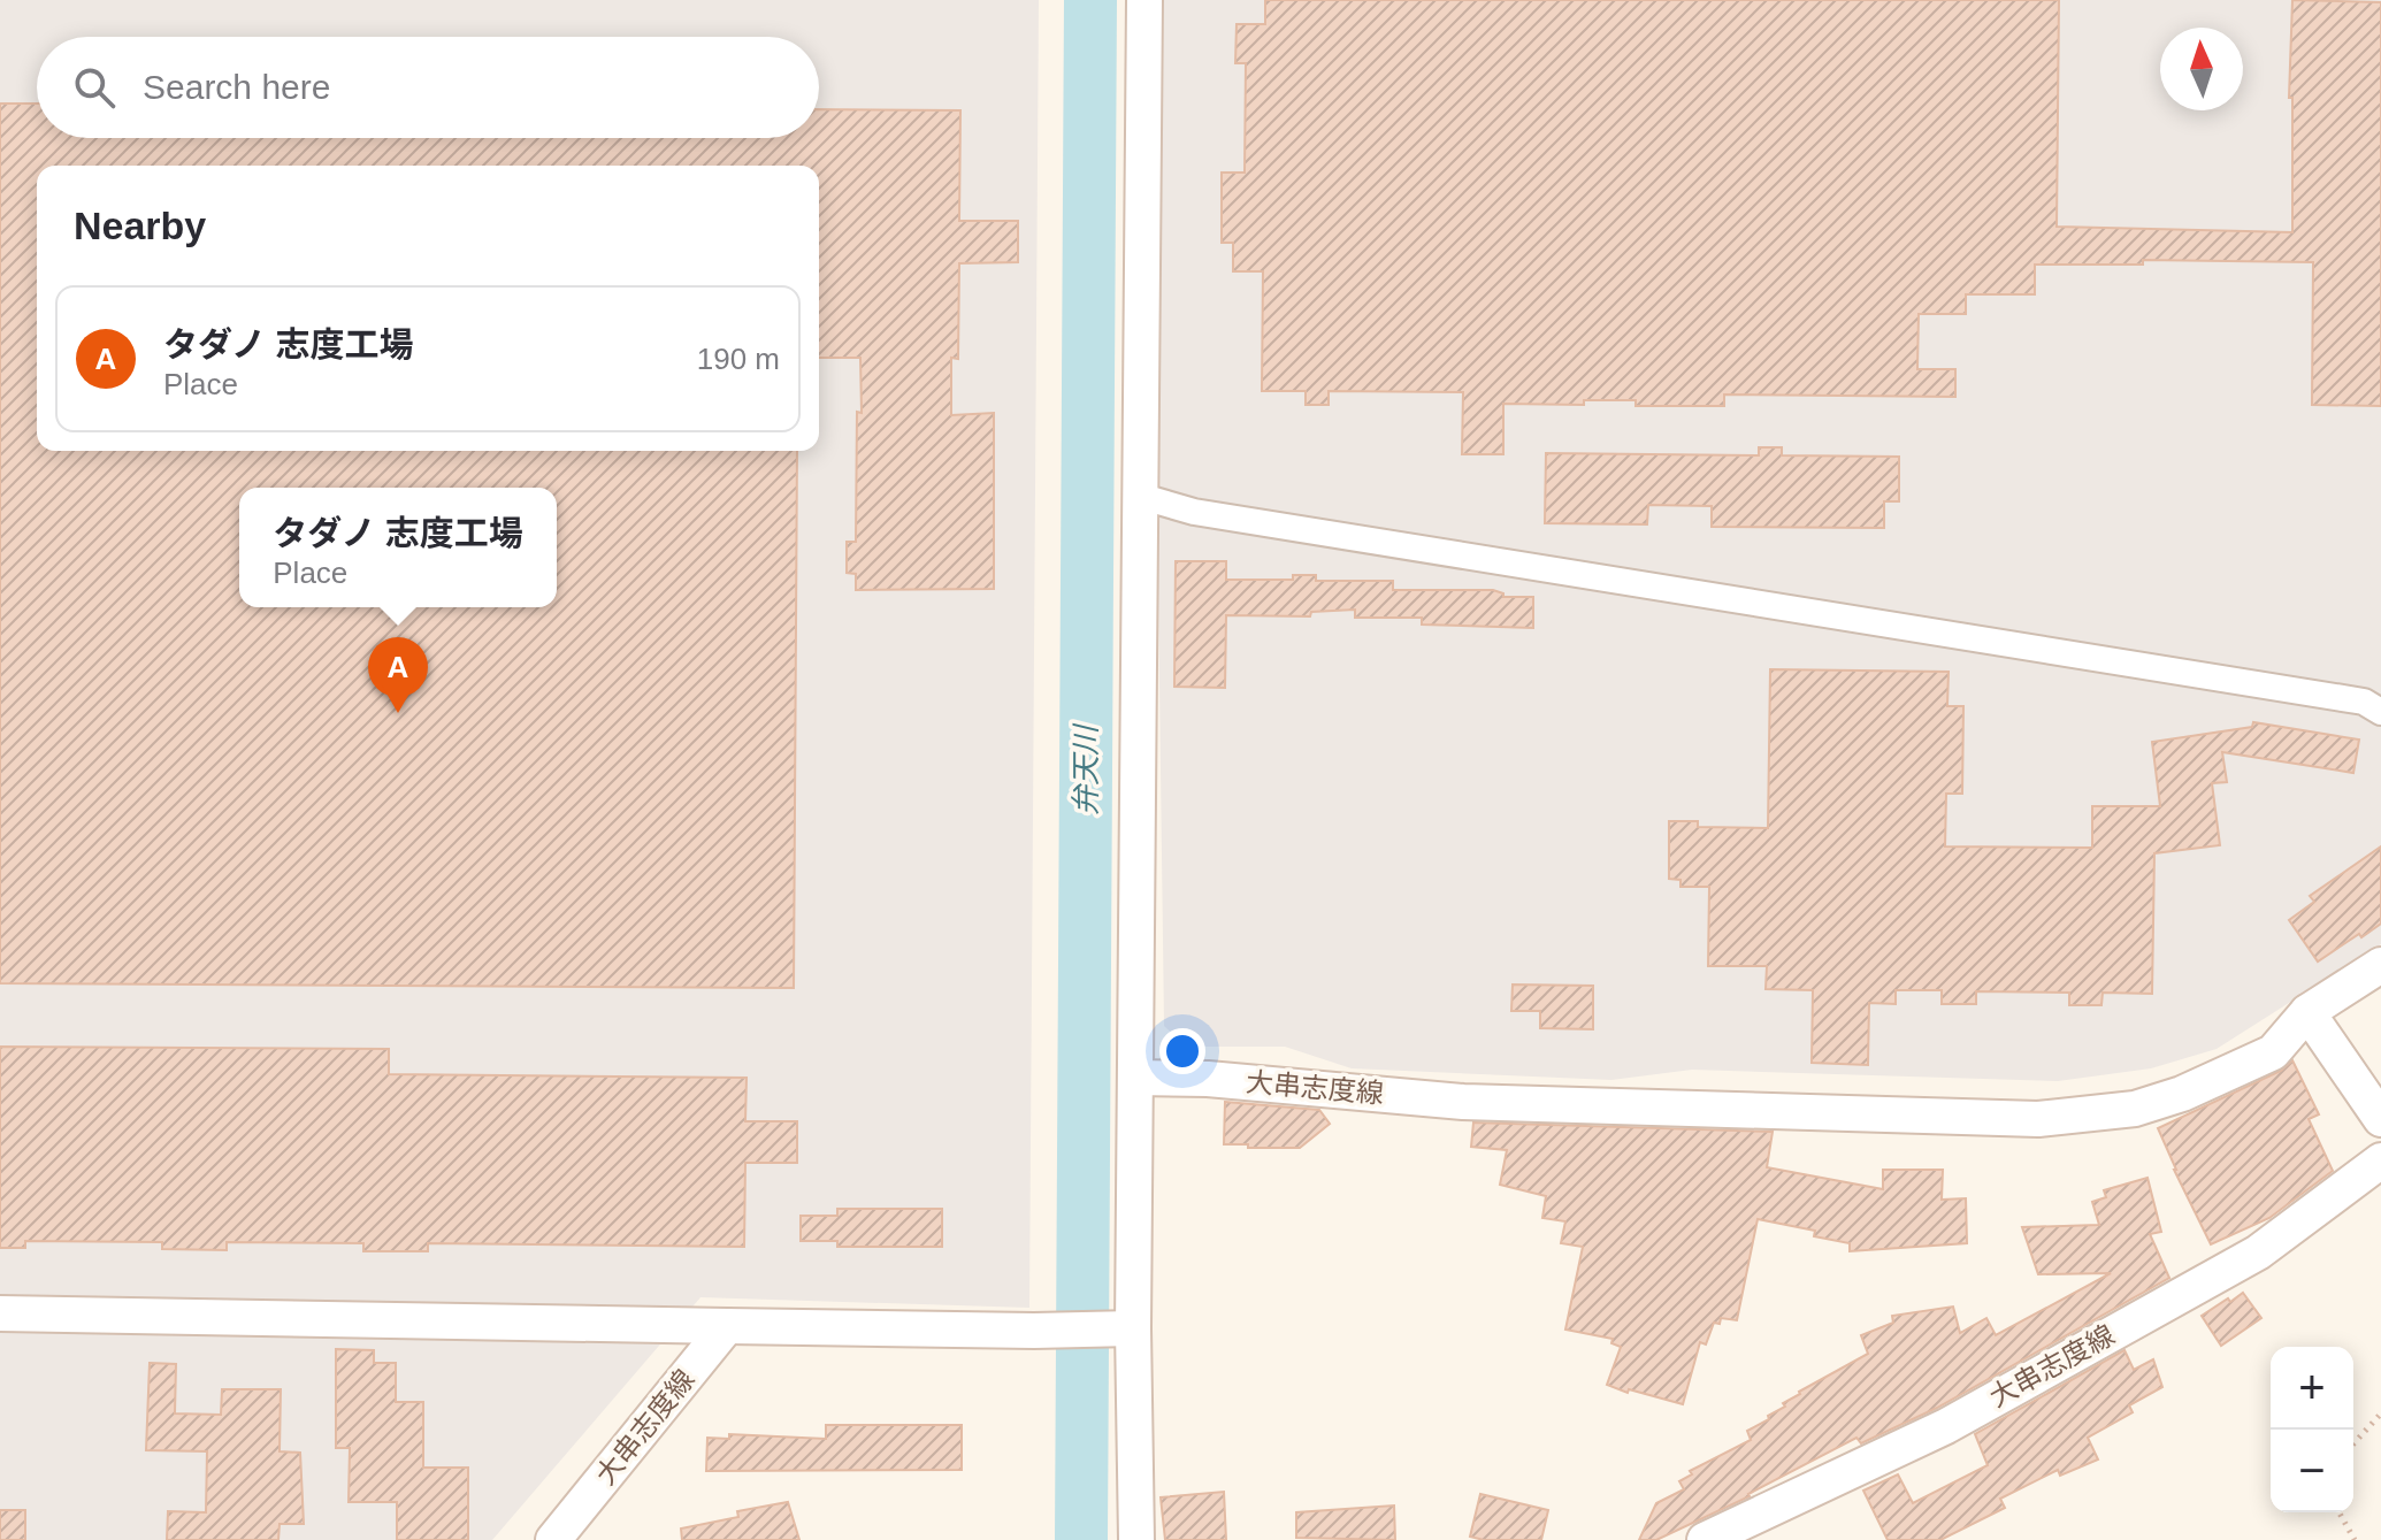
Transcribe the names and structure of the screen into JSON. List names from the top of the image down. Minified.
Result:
{"streets":{"main road":["大串志度線"]},"water":["弁天川"],"north":"top","page":{"search":"Search here","heading":"Nearby","list":[{"mark":"A","name":"タダノ 志度工場","note":"Place","value":"190 m"}],"popup":["タダノ 志度工場","Place"],"pins":"A","map_buttons":["+","−"]}}
